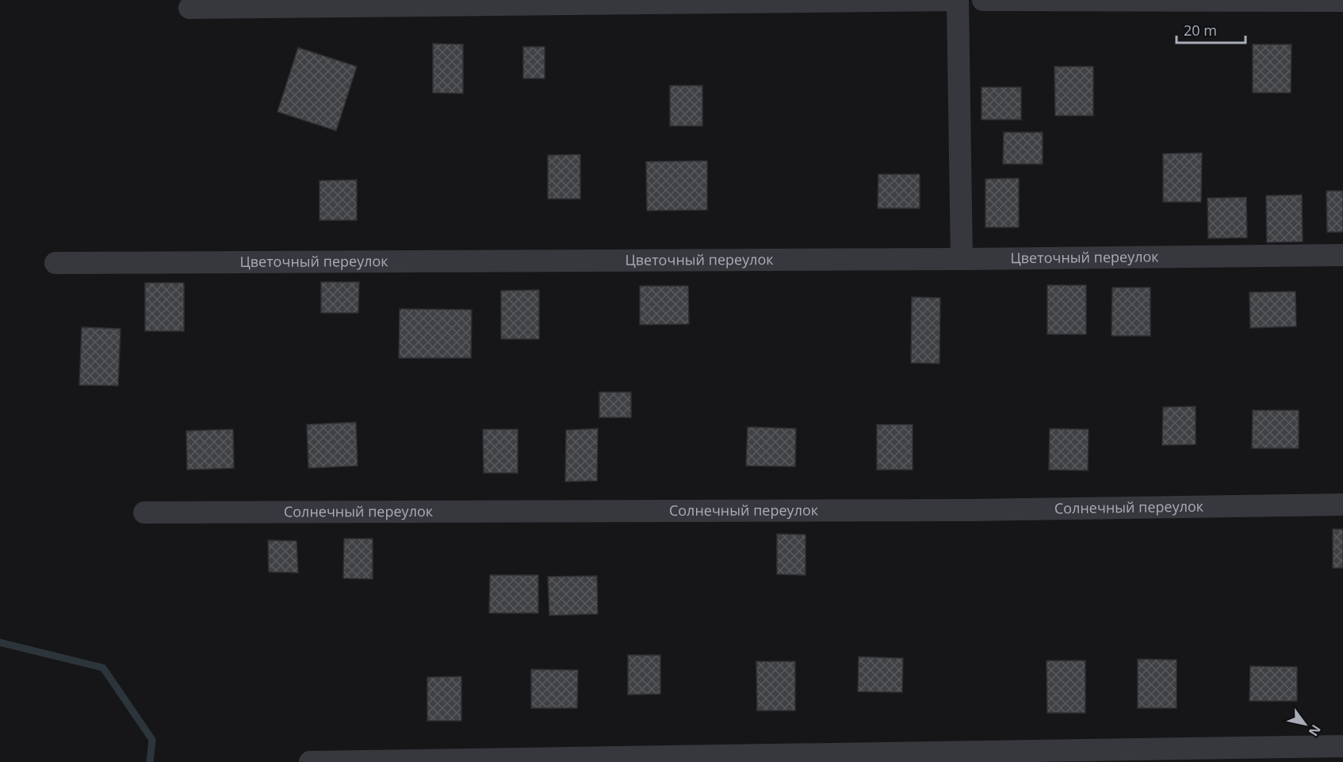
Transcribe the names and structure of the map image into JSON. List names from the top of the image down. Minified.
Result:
{"streets":{"street":["Цветочный переулок","Солнечный переулок"]},"scale_bar":"20 m","north":"bottom right"}
